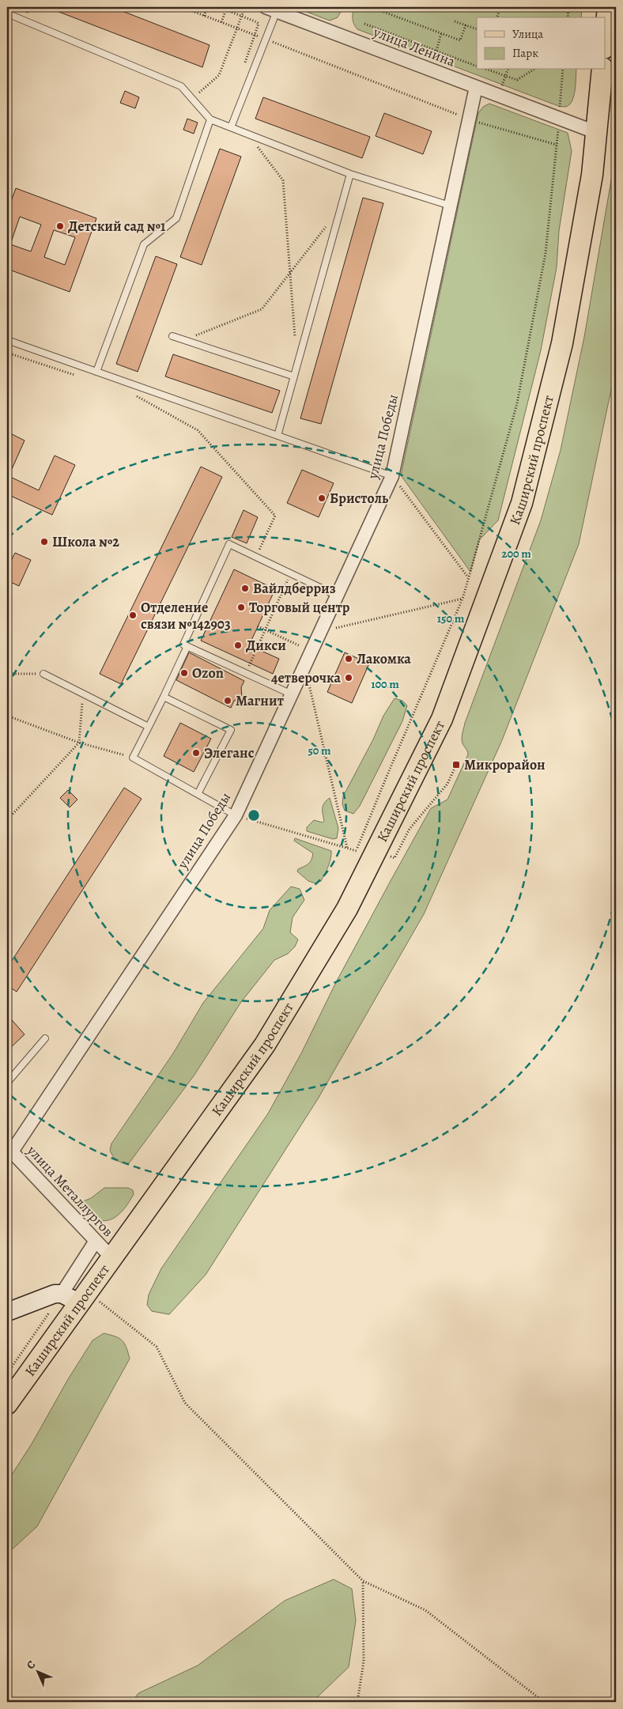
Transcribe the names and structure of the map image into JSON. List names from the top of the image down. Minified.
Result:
{"streets":{"main road":["Каширский проспект"],"street":["улица Ленина","улица Победы","улица Металлургов"]},"crossings":[["улица Ленина","улица Победы"],["улица Ленина","Каширский проспект"],["улица Победы","улица Металлургов"],["Каширский проспект","улица Металлургов"]],"places":{"other":["Детский сад №1","Бристоль","Школа №2","Вайлдберриз","Торговый центр","Отделение связи №142903","Дикси","Лакомка","Ozon","4етверочка","Магнит","Элеганс"],"transit":["Микрорайон"]},"legend":["Улица","Парк"],"north":"top left","rings":["200 m","150 m","100 m","50 m"]}
